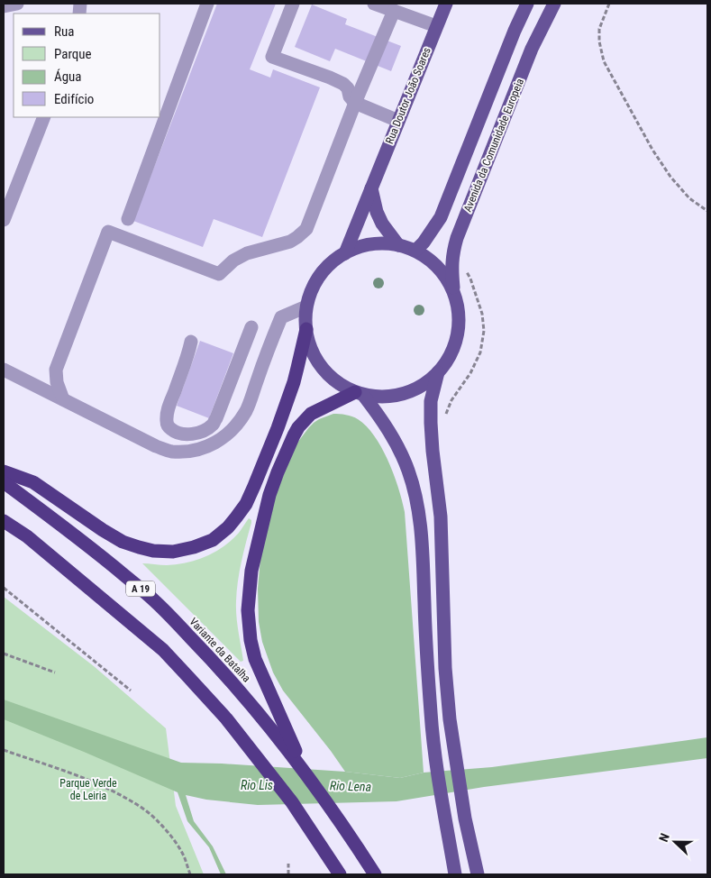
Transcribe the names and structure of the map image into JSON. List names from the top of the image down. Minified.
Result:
{"streets":{"highway":["A 19","Variante da Batalha"],"main road":["Rua Doutor João Soares","Avenida da Comunidade Europeia"]},"crossings":[["Rua Doutor João Soares","Avenida da Comunidade Europeia"]],"water":["Rio Lis","Rio Lena"],"parks":["Parque Verde de Leiria"],"legend":["Rua","Parque","Água","Edifício"],"north":"left"}
